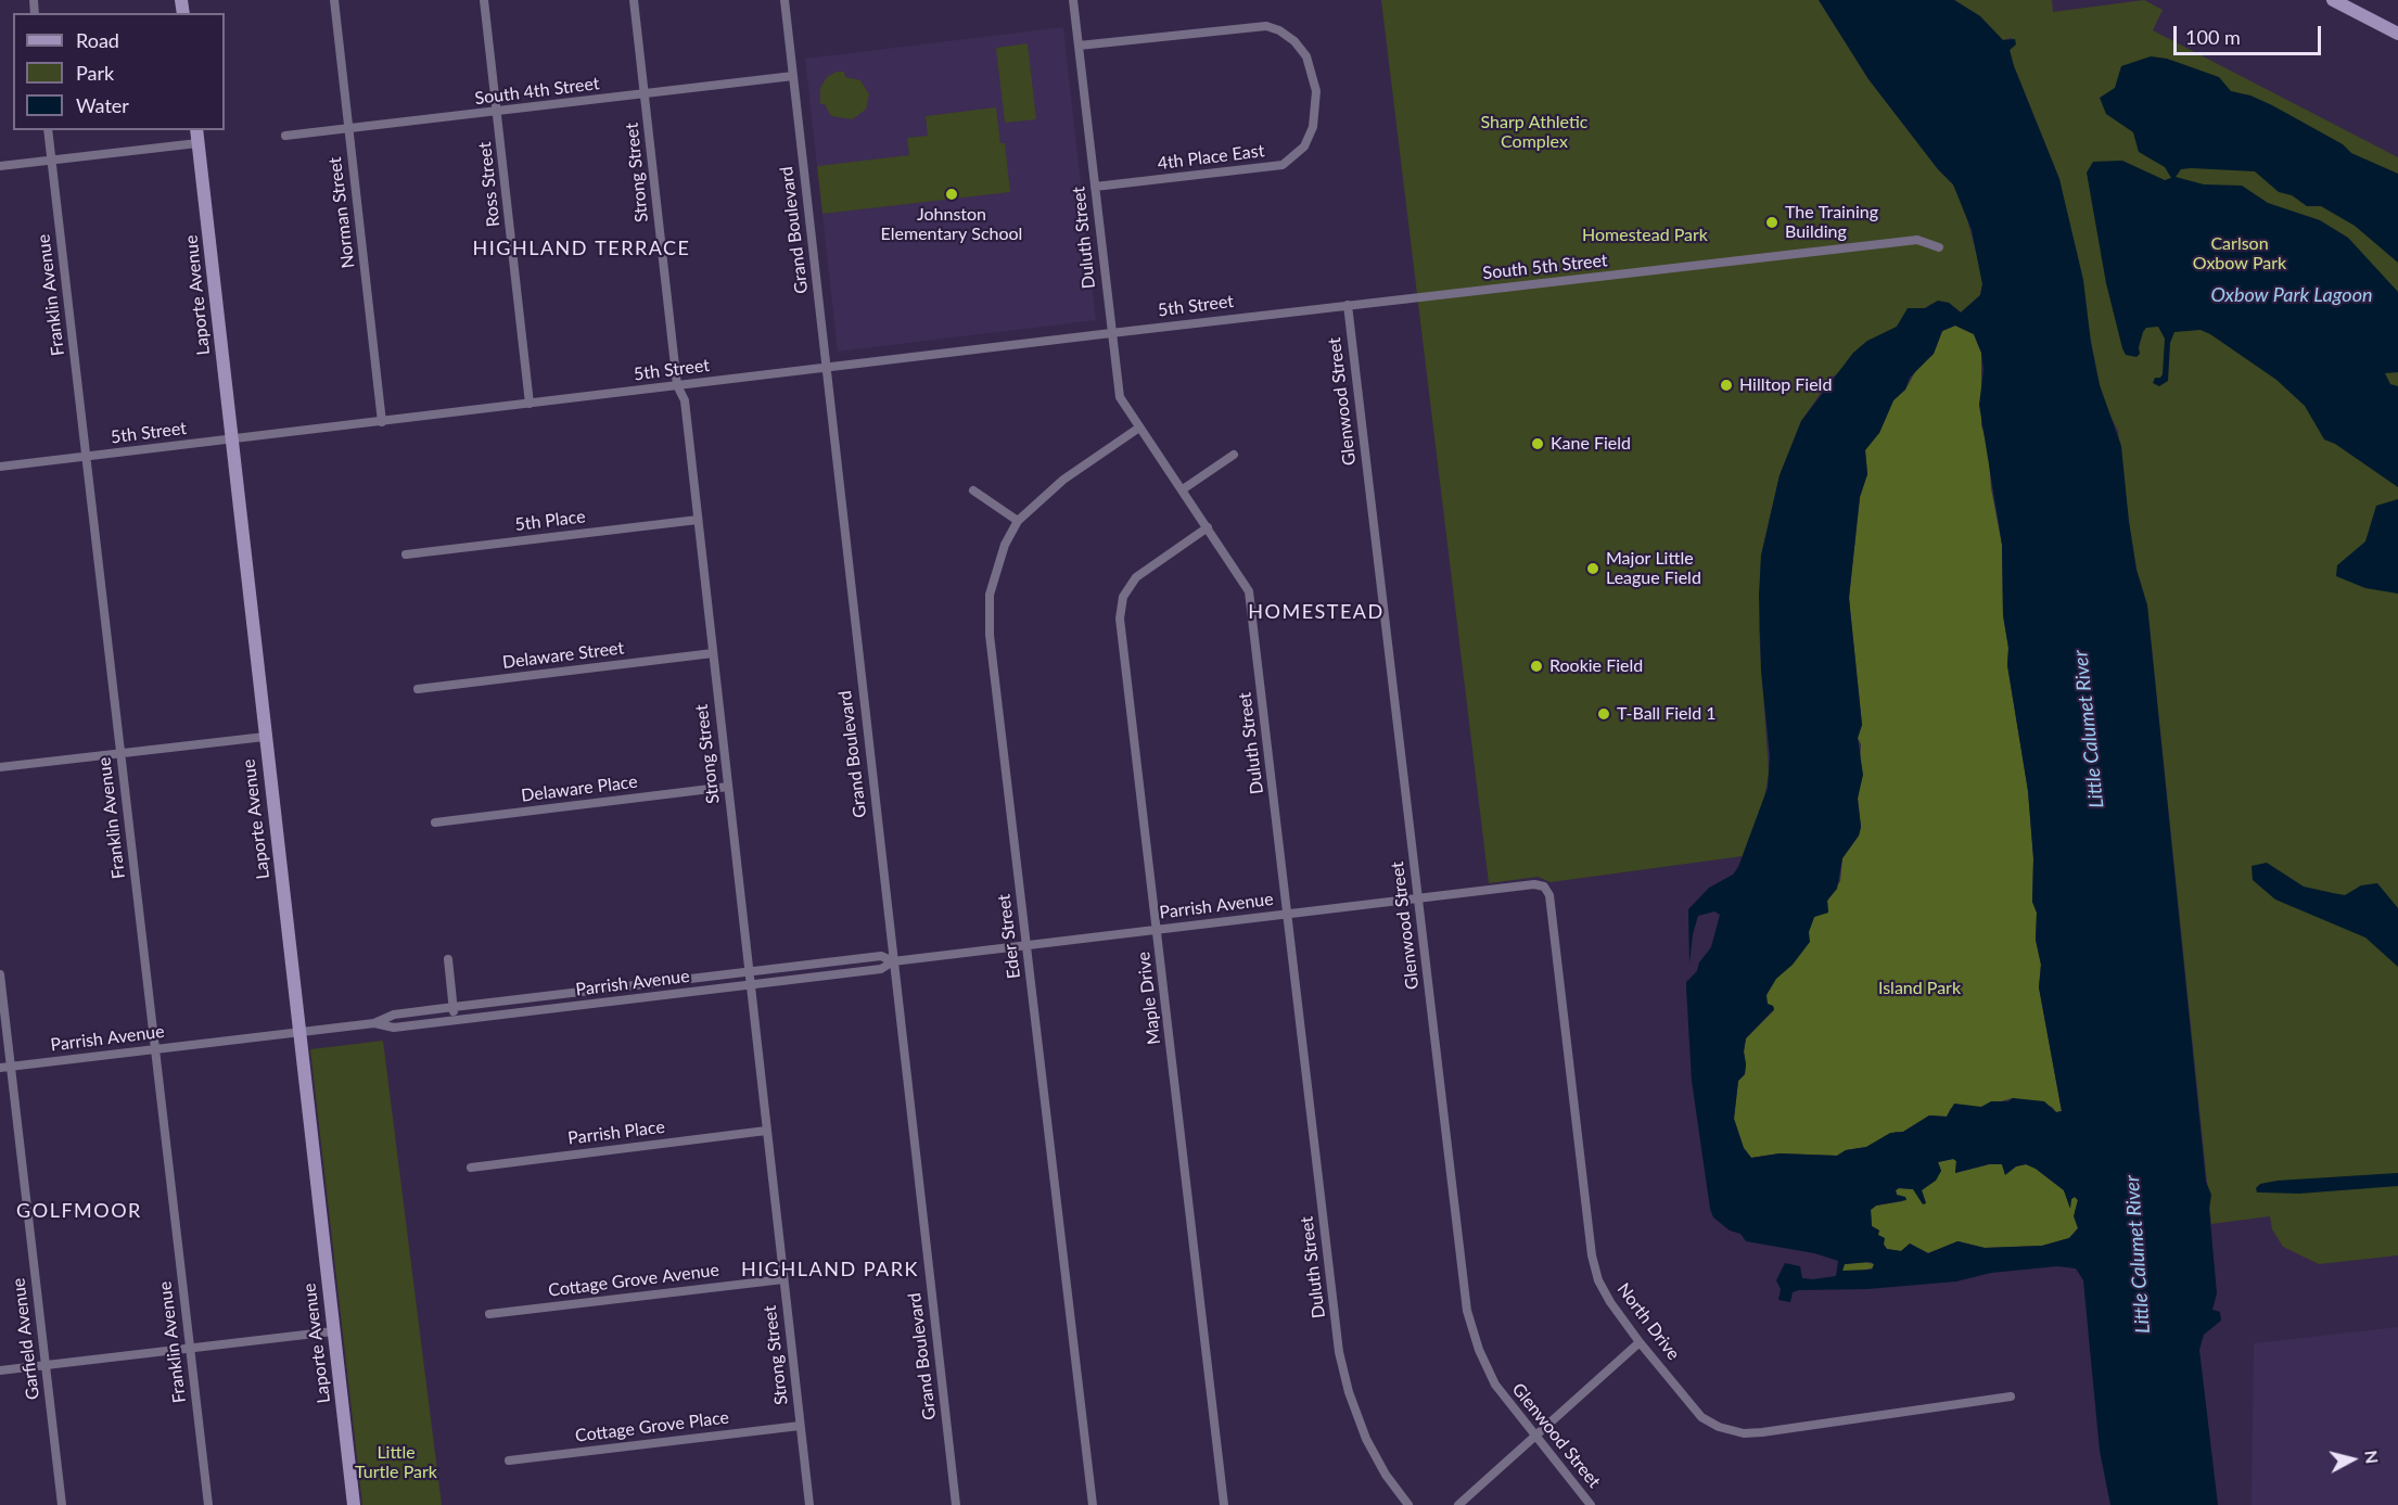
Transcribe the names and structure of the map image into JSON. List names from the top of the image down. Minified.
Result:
{"streets":{"street":["South 4th Street","4th Place East","Strong Street","Ross Street","Norman Street","Grand Boulevard","Duluth Street","South 5th Street","Franklin Avenue","Laporte Avenue","5th Street","Glenwood Street","5th Place","Delaware Street","Delaware Place","Parrish Avenue","Eder Street","Maple Drive","Parrish Place","Cottage Grove Avenue","North Drive","Garfield Avenue","Cottage Grove Place"]},"crossings":[["South 4th Street","Strong Street"],["South 4th Street","Ross Street"],["South 4th Street","Norman Street"],["South 4th Street","Grand Boulevard"],["4th Place East","Duluth Street"],["Strong Street","5th Street"],["Strong Street","5th Place"],["Strong Street","Delaware Street"],["Strong Street","Delaware Place"],["Strong Street","Parrish Avenue"],["Strong Street","Parrish Place"],["Strong Street","Cottage Grove Avenue"],["Strong Street","Cottage Grove Place"],["Ross Street","5th Street"],["Norman Street","5th Street"],["Grand Boulevard","5th Street"],["Grand Boulevard","Parrish Avenue"],["Duluth Street","5th Street"],["Duluth Street","Parrish Avenue"],["Duluth Street","Eder Street"],["Duluth Street","Maple Drive"],["South 5th Street","5th Street"],["South 5th Street","Glenwood Street"],["Franklin Avenue","5th Street"],["Franklin Avenue","Parrish Avenue"],["Laporte Avenue","5th Street"],["Laporte Avenue","Parrish Avenue"],["5th Street","Glenwood Street"],["Glenwood Street","Parrish Avenue"],["Parrish Avenue","Eder Street"],["Parrish Avenue","Maple Drive"],["Parrish Avenue","North Drive"],["Parrish Avenue","Garfield Avenue"]],"districts":["HIGHLAND TERRACE","HOMESTEAD","GOLFMOOR","HIGHLAND PARK"],"water":["Oxbow Park Lagoon","Little Calumet River"],"parks":["Sharp Athletic Complex","Homestead Park","Carlson Oxbow Park","Island Park","Little Turtle Park"],"places":["Johnston Elementary School","The Training Building","Hilltop Field","Kane Field","Major Little League Field","Rookie Field","T-Ball Field 1"],"legend":["Road","Park","Water"],"scale_bar":"100 m","north":"right"}
